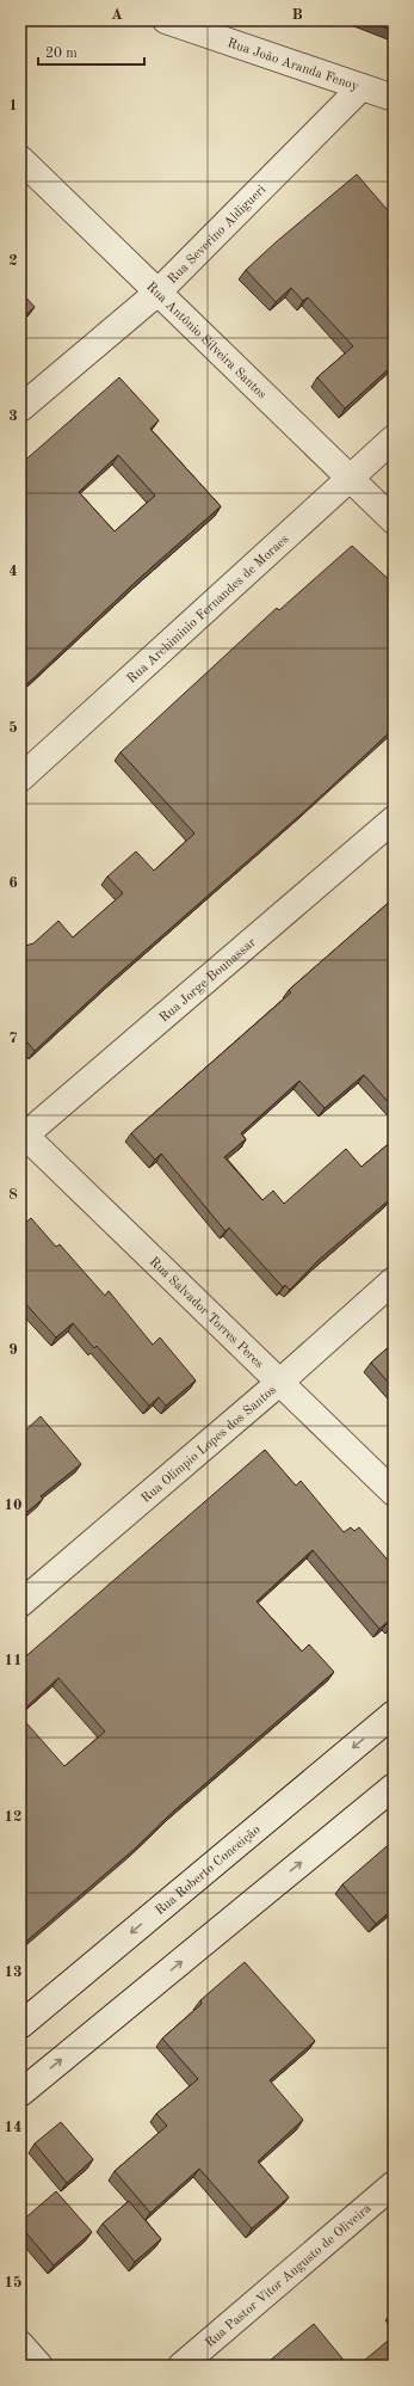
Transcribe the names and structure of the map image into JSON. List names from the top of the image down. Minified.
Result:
{"streets":{"street":["Rua João Aranda Fenoy","Rua Severino Aldigueri","Rua Antônio Silveira Santos","Rua Archiminio Fernandes de Moraes","Rua Jorge Bounassar","Rua Salvador Torres Peres","Rua Olimpio Lopes dos Santos","Rua Roberto Conceição","Rua Pastor Vitor Augusto de Oliveira"]},"crossings":[["Rua João Aranda Fenoy","Rua Severino Aldigueri"],["Rua Severino Aldigueri","Rua Antônio Silveira Santos"],["Rua Antônio Silveira Santos","Rua Archiminio Fernandes de Moraes"],["Rua Jorge Bounassar","Rua Salvador Torres Peres"],["Rua Salvador Torres Peres","Rua Olimpio Lopes dos Santos"]],"scale_bar":"20 m","grid":{"columns":["A","B"],"rows":["1","2","3","4","5","6","7","8","9","10","11","12","13","14","15"]}}
